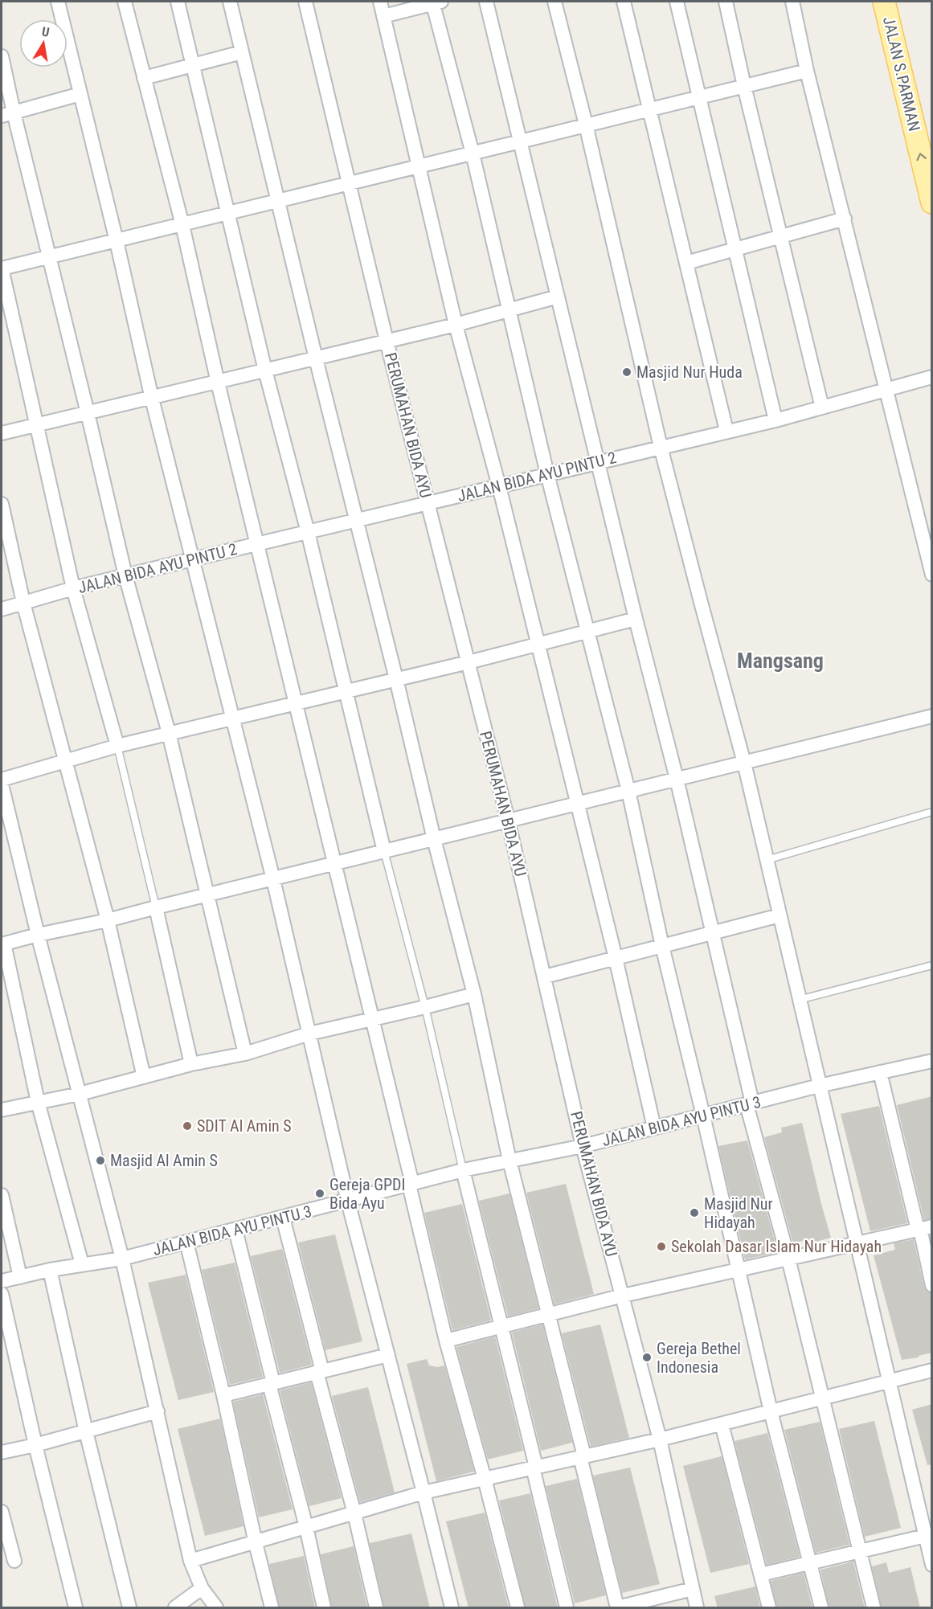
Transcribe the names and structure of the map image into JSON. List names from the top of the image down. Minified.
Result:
{"streets":{"main road":["JALAN S.PARMAN"],"street":["PERUMAHAN BIDA AYU","JALAN BIDA AYU PINTU 2","JALAN BIDA AYU PINTU 3"]},"crossings":[["PERUMAHAN BIDA AYU","JALAN BIDA AYU PINTU 2"],["PERUMAHAN BIDA AYU","JALAN BIDA AYU PINTU 3"]],"one_way":["JALAN S.PARMAN"],"districts":["Mangsang"],"places":["Masjid Nur Huda","SDIT Al Amin S","Masjid Al Amin S","Gereja GPDI Bida Ayu","Masjid Nur Hidayah","Sekolah Dasar Islam Nur Hidayah","Gereja Bethel Indonesia"],"north":"top"}
